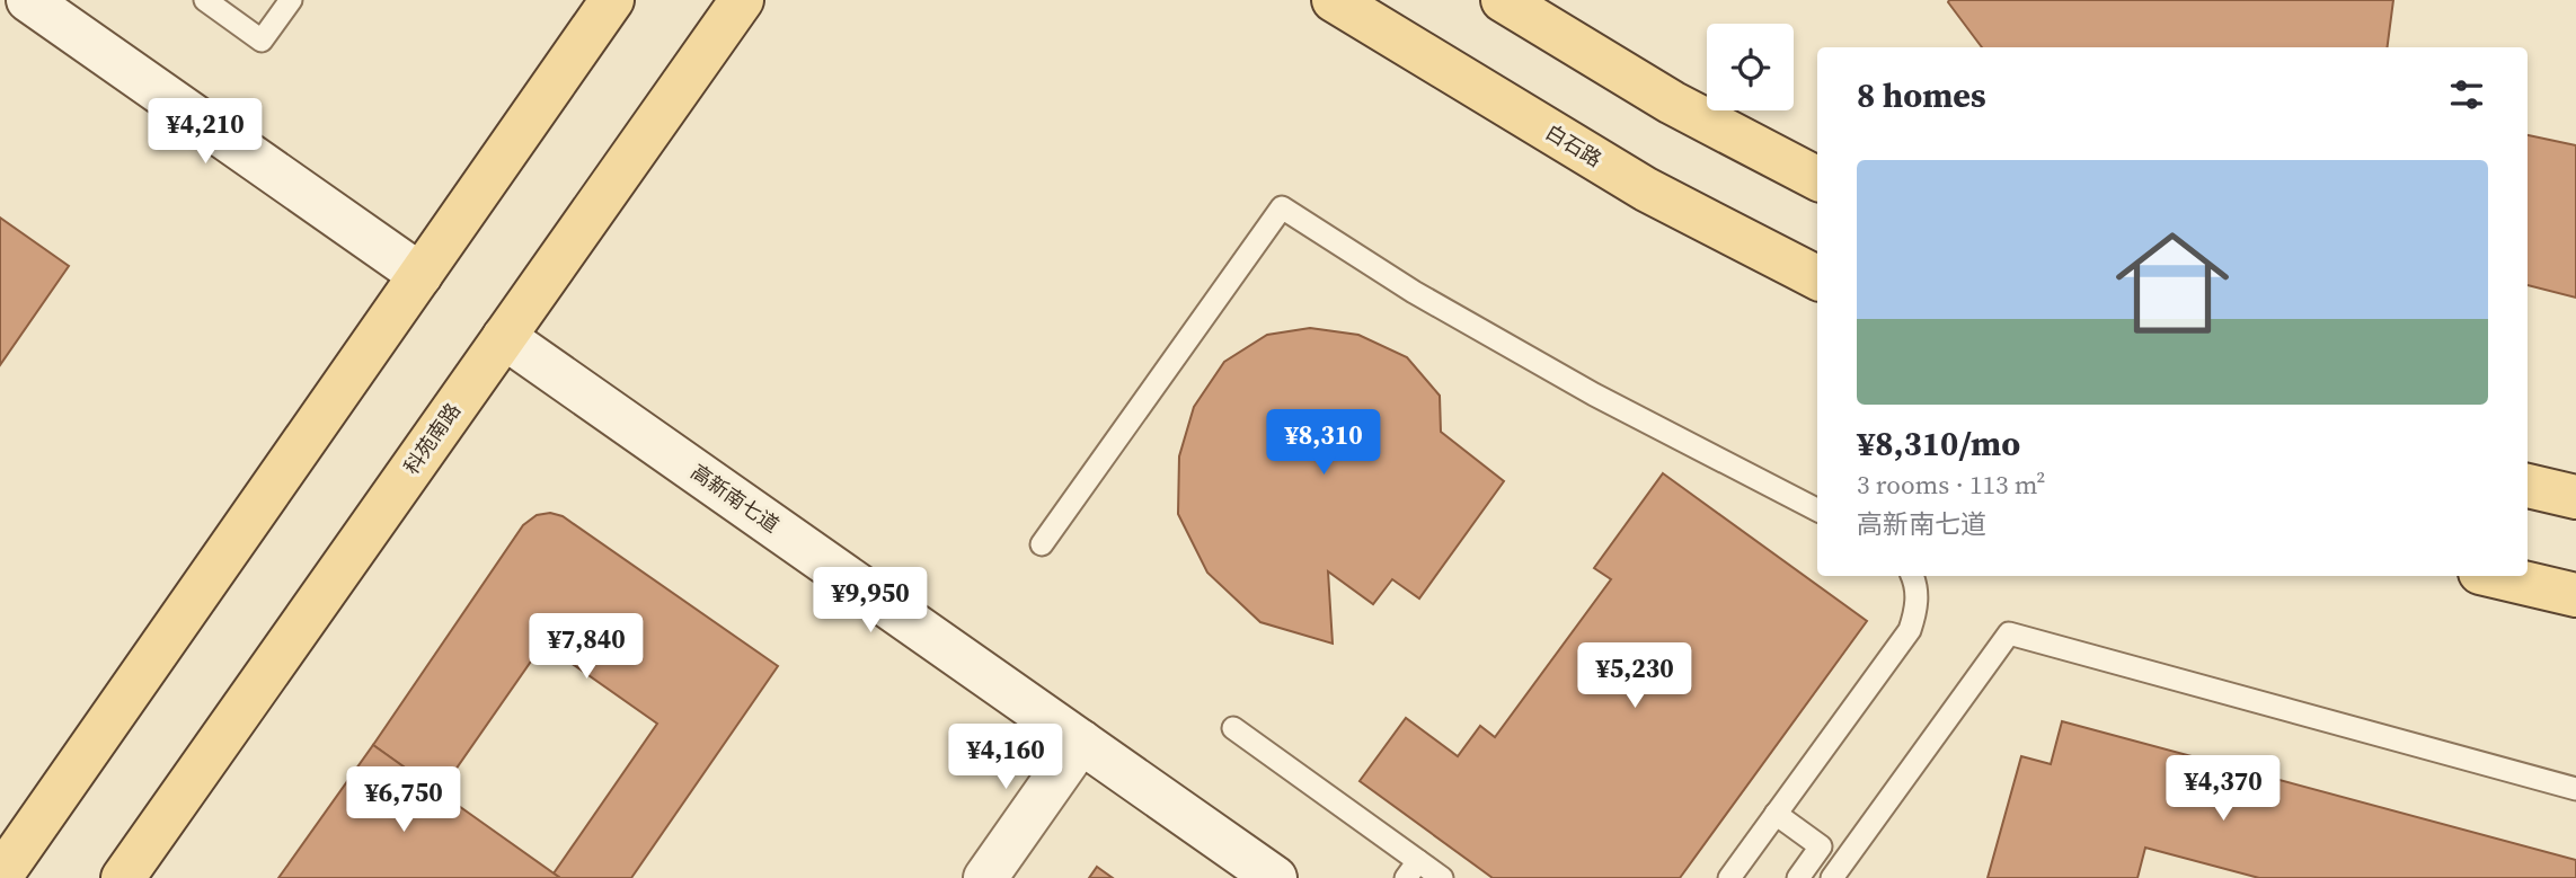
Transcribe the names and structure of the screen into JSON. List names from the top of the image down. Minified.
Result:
{"streets":{"main road":["白石路","科苑南路"],"street":["高新南七道"]},"crossings":[["科苑南路","高新南七道"]],"page":{"heading":"8 homes","price":["¥4,210","¥8,310","¥9,950","¥7,840","¥5,230","¥4,160","¥4,370","¥6,750"],"list":[{"name":"¥8,310/mo","note":"3 rooms · 113 m² · 高新南七道"}]}}
